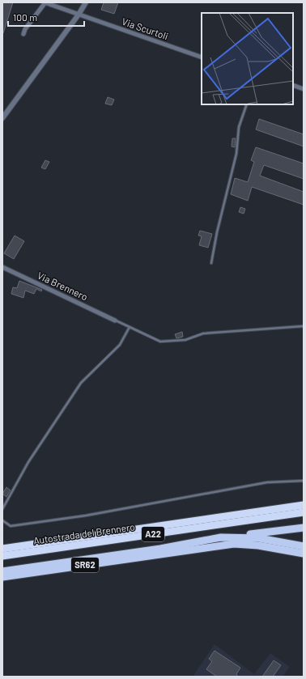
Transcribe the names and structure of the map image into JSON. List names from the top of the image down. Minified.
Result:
{"streets":{"highway":["Autostrada del Brennero","A22","SR62"],"street":["Via Scurtoli","Via Brennero"]},"scale_bar":"100 m"}
